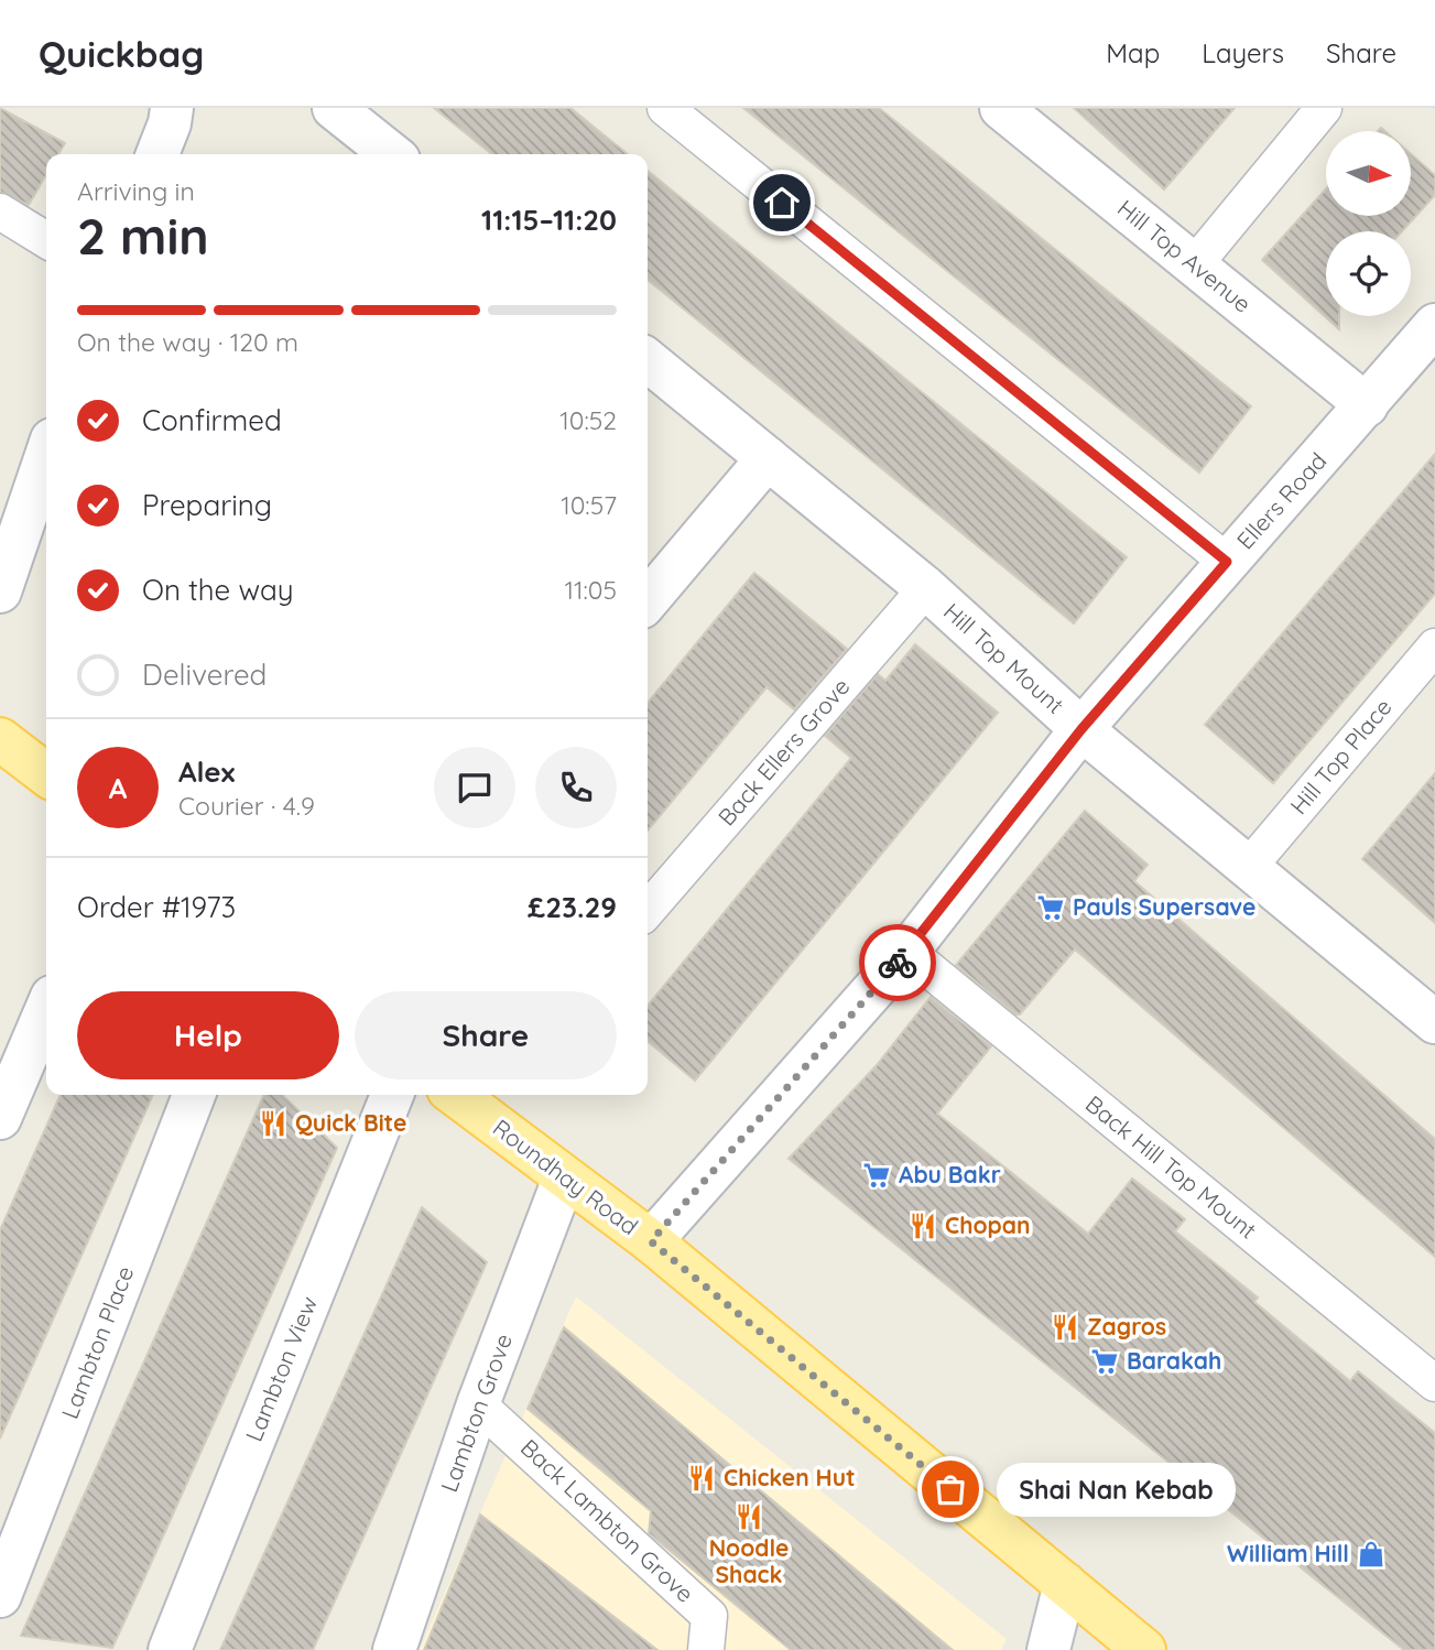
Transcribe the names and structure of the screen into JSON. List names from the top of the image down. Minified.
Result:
{"streets":{"main road":["Roundhay Road"],"street":["Hill Top Avenue","Ellers Road","Hill Top Mount","Lambton Place","Lambton View","Lambton Grove"],"lane":["Back Ellers Grove","Hill Top Place","Back Hill Top Mount","Back Lambton Grove"]},"crossings":[["Hill Top Avenue","Ellers Road"],["Ellers Road","Hill Top Mount"],["Ellers Road","Back Hill Top Mount"],["Ellers Road","Roundhay Road"],["Hill Top Mount","Back Ellers Grove"],["Hill Top Mount","Hill Top Place"],["Roundhay Road","Lambton Grove"],["Lambton Grove","Back Lambton Grove"]],"places":{"supermarket":["Pauls Supersave","Abu Bakr","Barakah"],"restaurant":["Quick Bite","Chopan","Zagros","Chicken Hut","Noodle Shack"],"other":["Shai Nan Kebab"],"shop":["William Hill"]},"north":"right","page":{"header":"Quickbag","nav":["Map","Layers","Share"],"heading":["2 min","Arriving in","11:15–11:20"],"panel":["Alex","Courier · 4.9","Order #1973","£23.29"],"bar":"On the way · 120 m","list":[["Confirmed","10:52"],["Preparing","10:57"],["On the way","11:05"],"Delivered"],"round":"A","buttons":["Help","Share"],"bubble":"Shai Nan Kebab"}}
